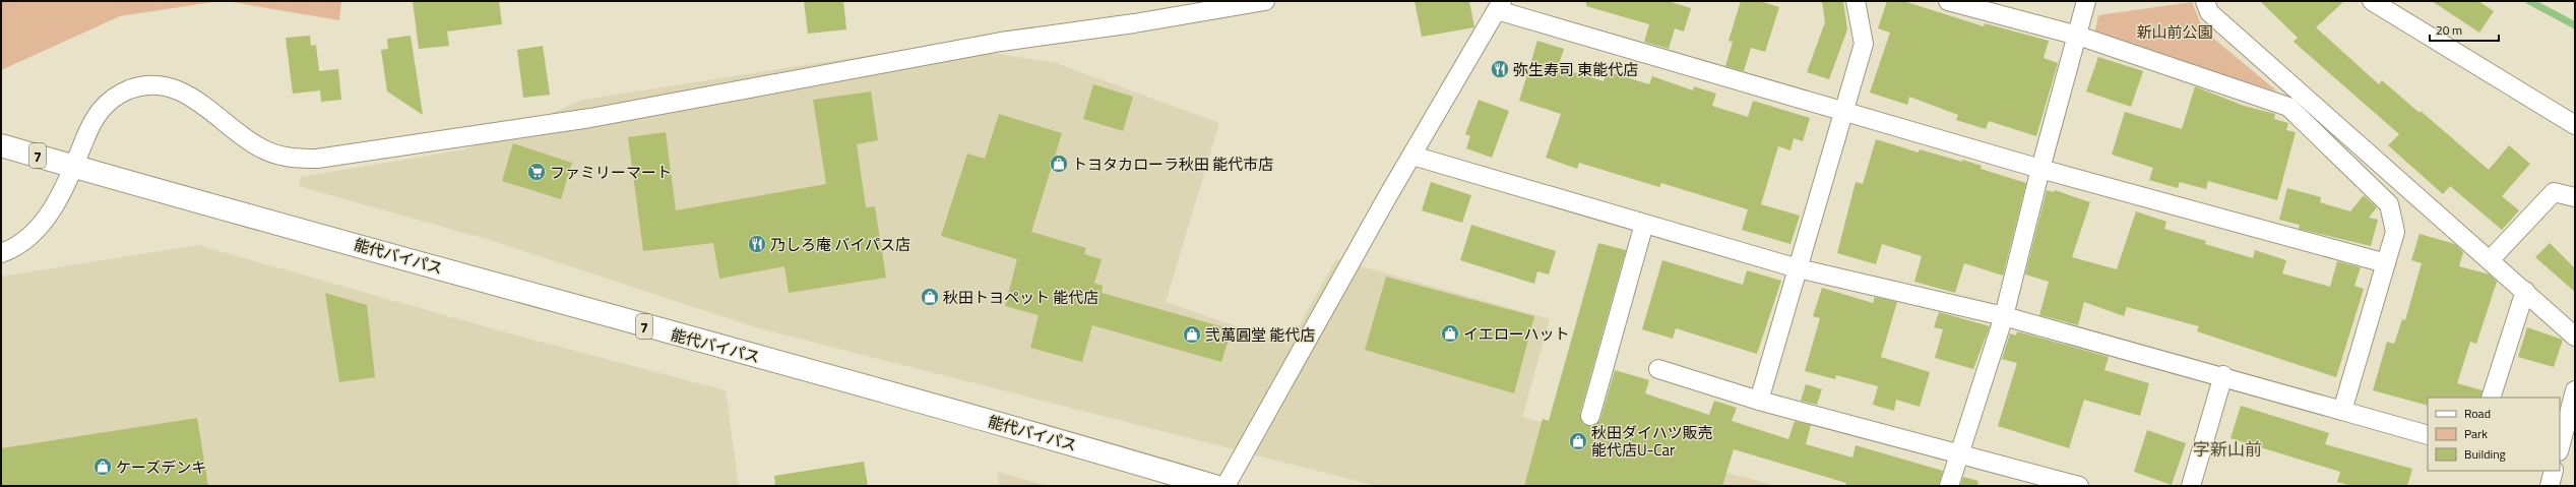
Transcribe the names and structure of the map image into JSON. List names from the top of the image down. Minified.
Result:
{"streets":{"highway":["7","能代バイパス"]},"crossings":[["7","能代バイパス"]],"districts":["字新山前"],"parks":["新山前公園"],"places":{"restaurant":["弥生寿司 東能代店","乃しろ庵 バイパス店"],"shop":["トヨタカローラ秋田 能代市店","秋田トヨペット 能代店","イエローハット","弐萬圓堂 能代店","秋田ダイハツ販売 能代店U-Car","ケーズデンキ"],"supermarket":["ファミリーマート"]},"legend":["Road","Park","Building"],"scale_bar":"20 m"}
